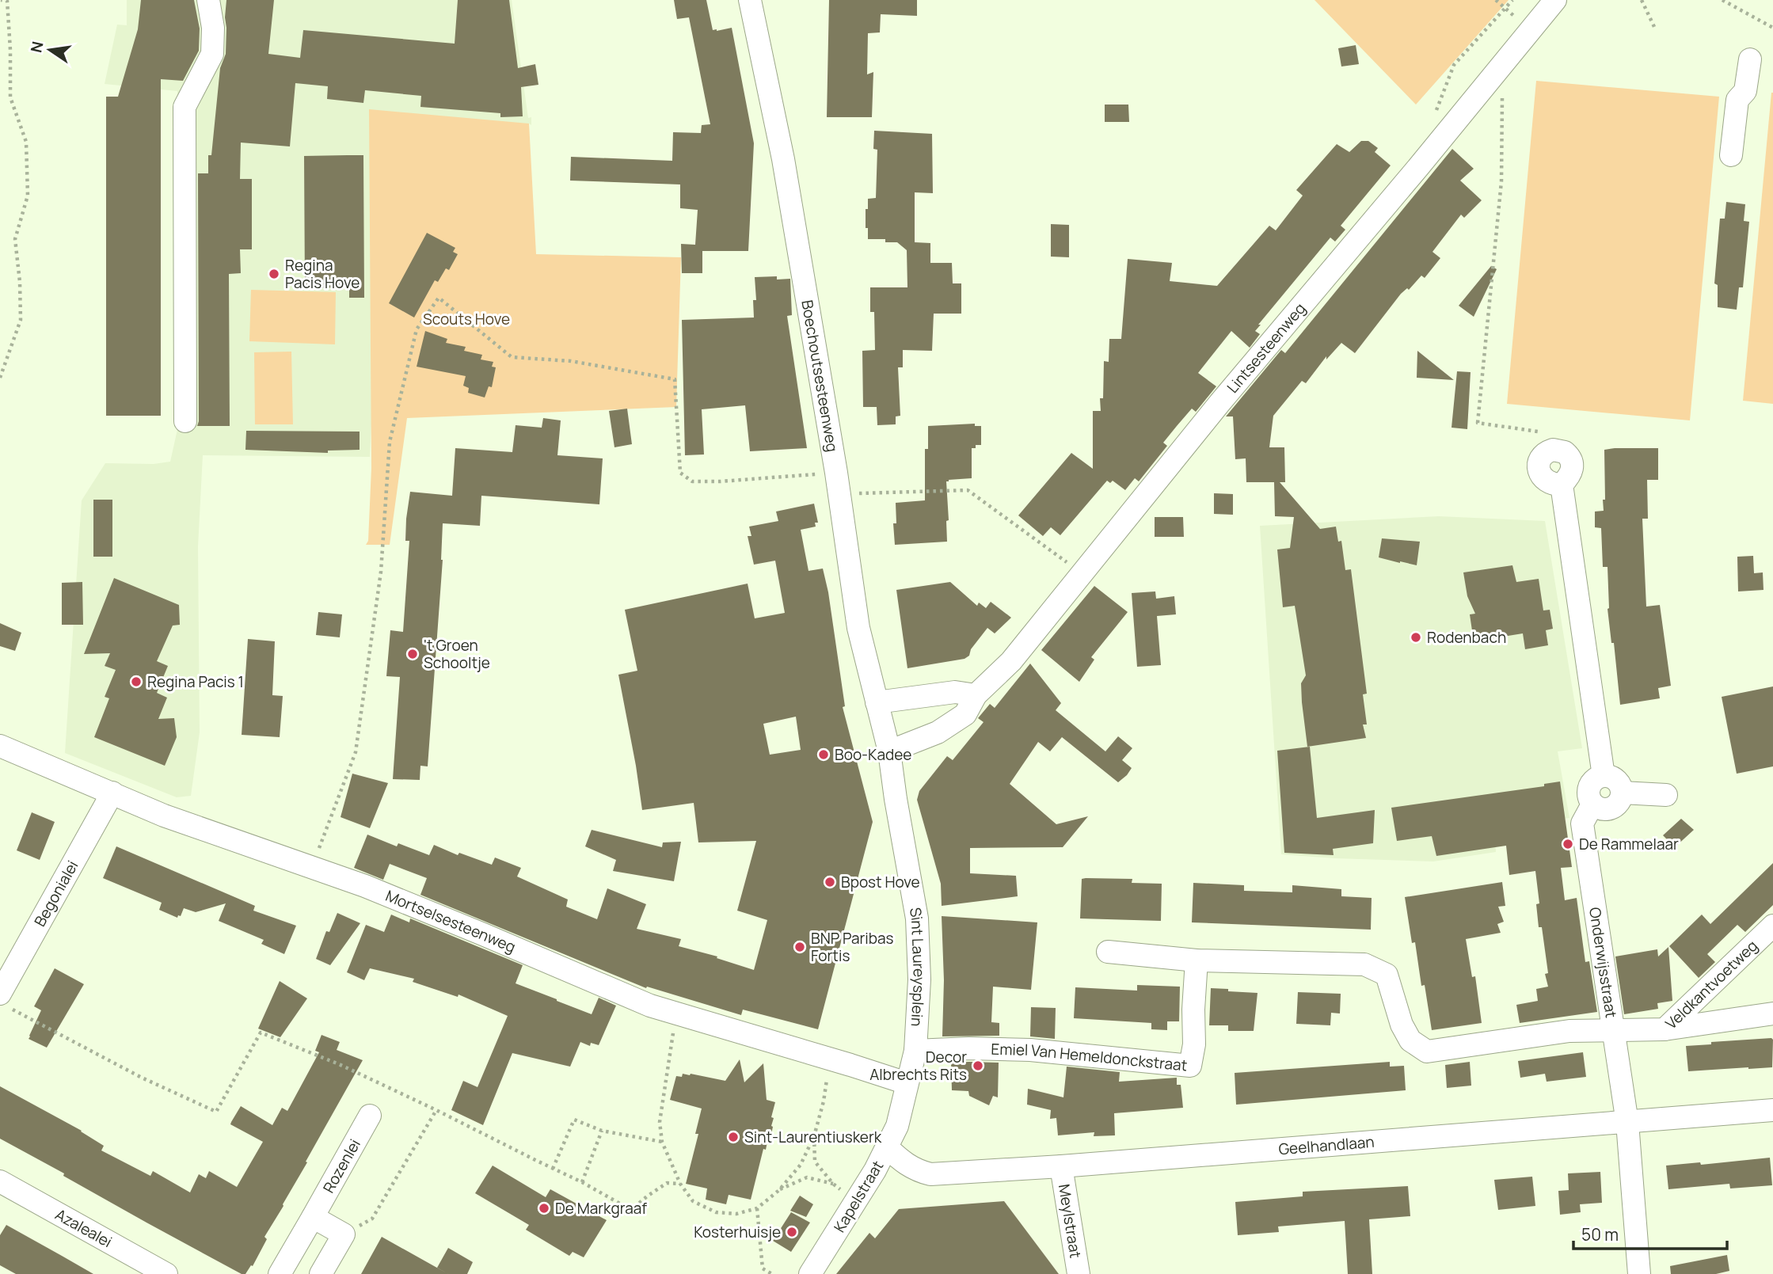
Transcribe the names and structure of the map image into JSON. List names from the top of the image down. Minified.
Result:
{"streets":{"street":["Lintsesteenweg","Boechoutsesteenweg","Begonialei","Mortselsesteenweg","Onderwijsstraat","Sint Laureysplein","Veldkantvoetweg","Emiel Van Hemeldonckstraat","Geelhandlaan","Rozenlei","Kapelstraat","Meylstraat","Azalealei"]},"crossings":[["Lintsesteenweg","Boechoutsesteenweg"],["Lintsesteenweg","Sint Laureysplein"],["Boechoutsesteenweg","Sint Laureysplein"],["Begonialei","Mortselsesteenweg"],["Mortselsesteenweg","Sint Laureysplein"],["Mortselsesteenweg","Kapelstraat"],["Onderwijsstraat","Veldkantvoetweg"],["Onderwijsstraat","Geelhandlaan"],["Sint Laureysplein","Emiel Van Hemeldonckstraat"],["Sint Laureysplein","Kapelstraat"],["Geelhandlaan","Kapelstraat"],["Geelhandlaan","Meylstraat"]],"parks":["Scouts Hove"],"places":["Regina Pacis Hove","Rodenbach","'t Groen Schooltje","Regina Pacis 1","Boo-Kadee","De Rammelaar","Bpost Hove","BNP Paribas Fortis","Decor Albrechts Rits","Sint-Laurentiuskerk","De Markgraaf","Kosterhuisje"],"scale_bar":"50 m","north":"left"}
